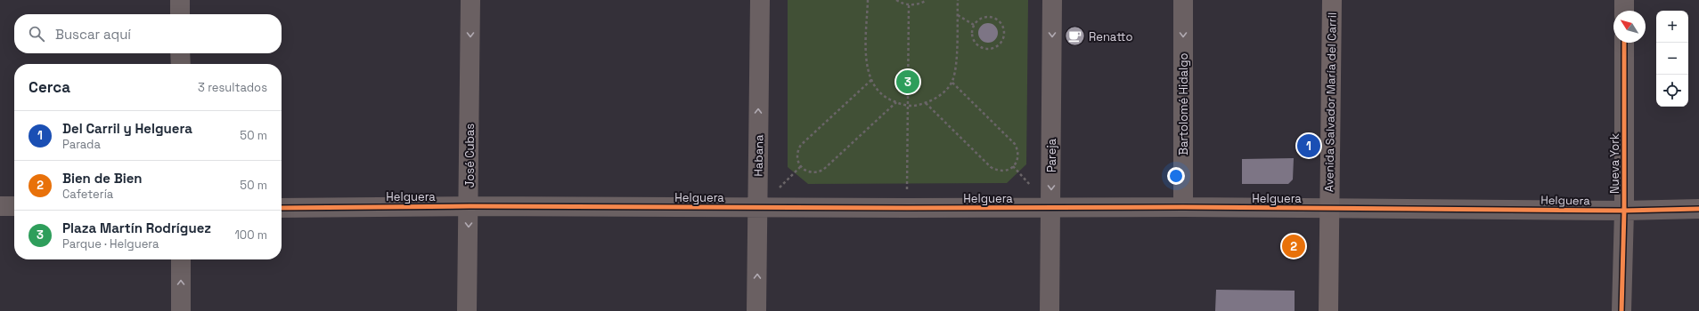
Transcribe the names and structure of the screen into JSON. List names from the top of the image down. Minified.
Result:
{"streets":{"street":["Avenida Salvador María del Carril","Bartolomé Hidalgo","José Cubas","Habana","Pareja","Nueva York","Helguera"]},"crossings":[["Avenida Salvador María del Carril","Helguera"],["Bartolomé Hidalgo","Helguera"],["José Cubas","Helguera"],["Habana","Helguera"],["Pareja","Helguera"],["Nueva York","Helguera"]],"one_way":["Bartolomé Hidalgo","José Cubas","Habana","Pareja"],"places":{"cafe":["Renatto"]},"north":"top left","page":{"map_buttons":["+","−"],"search":"Buscar aquí","heading":["Cerca","3 resultados"],"pins":["3","1","2"],"list":[{"mark":"1","name":"Del Carril y Helguera","note":"Parada","value":"50 m"},{"mark":"2","name":"Bien de Bien","note":"Cafetería","value":"50 m"},{"mark":"3","name":"Plaza Martín Rodríguez","note":"Parque · Helguera","value":"100 m"}]}}
